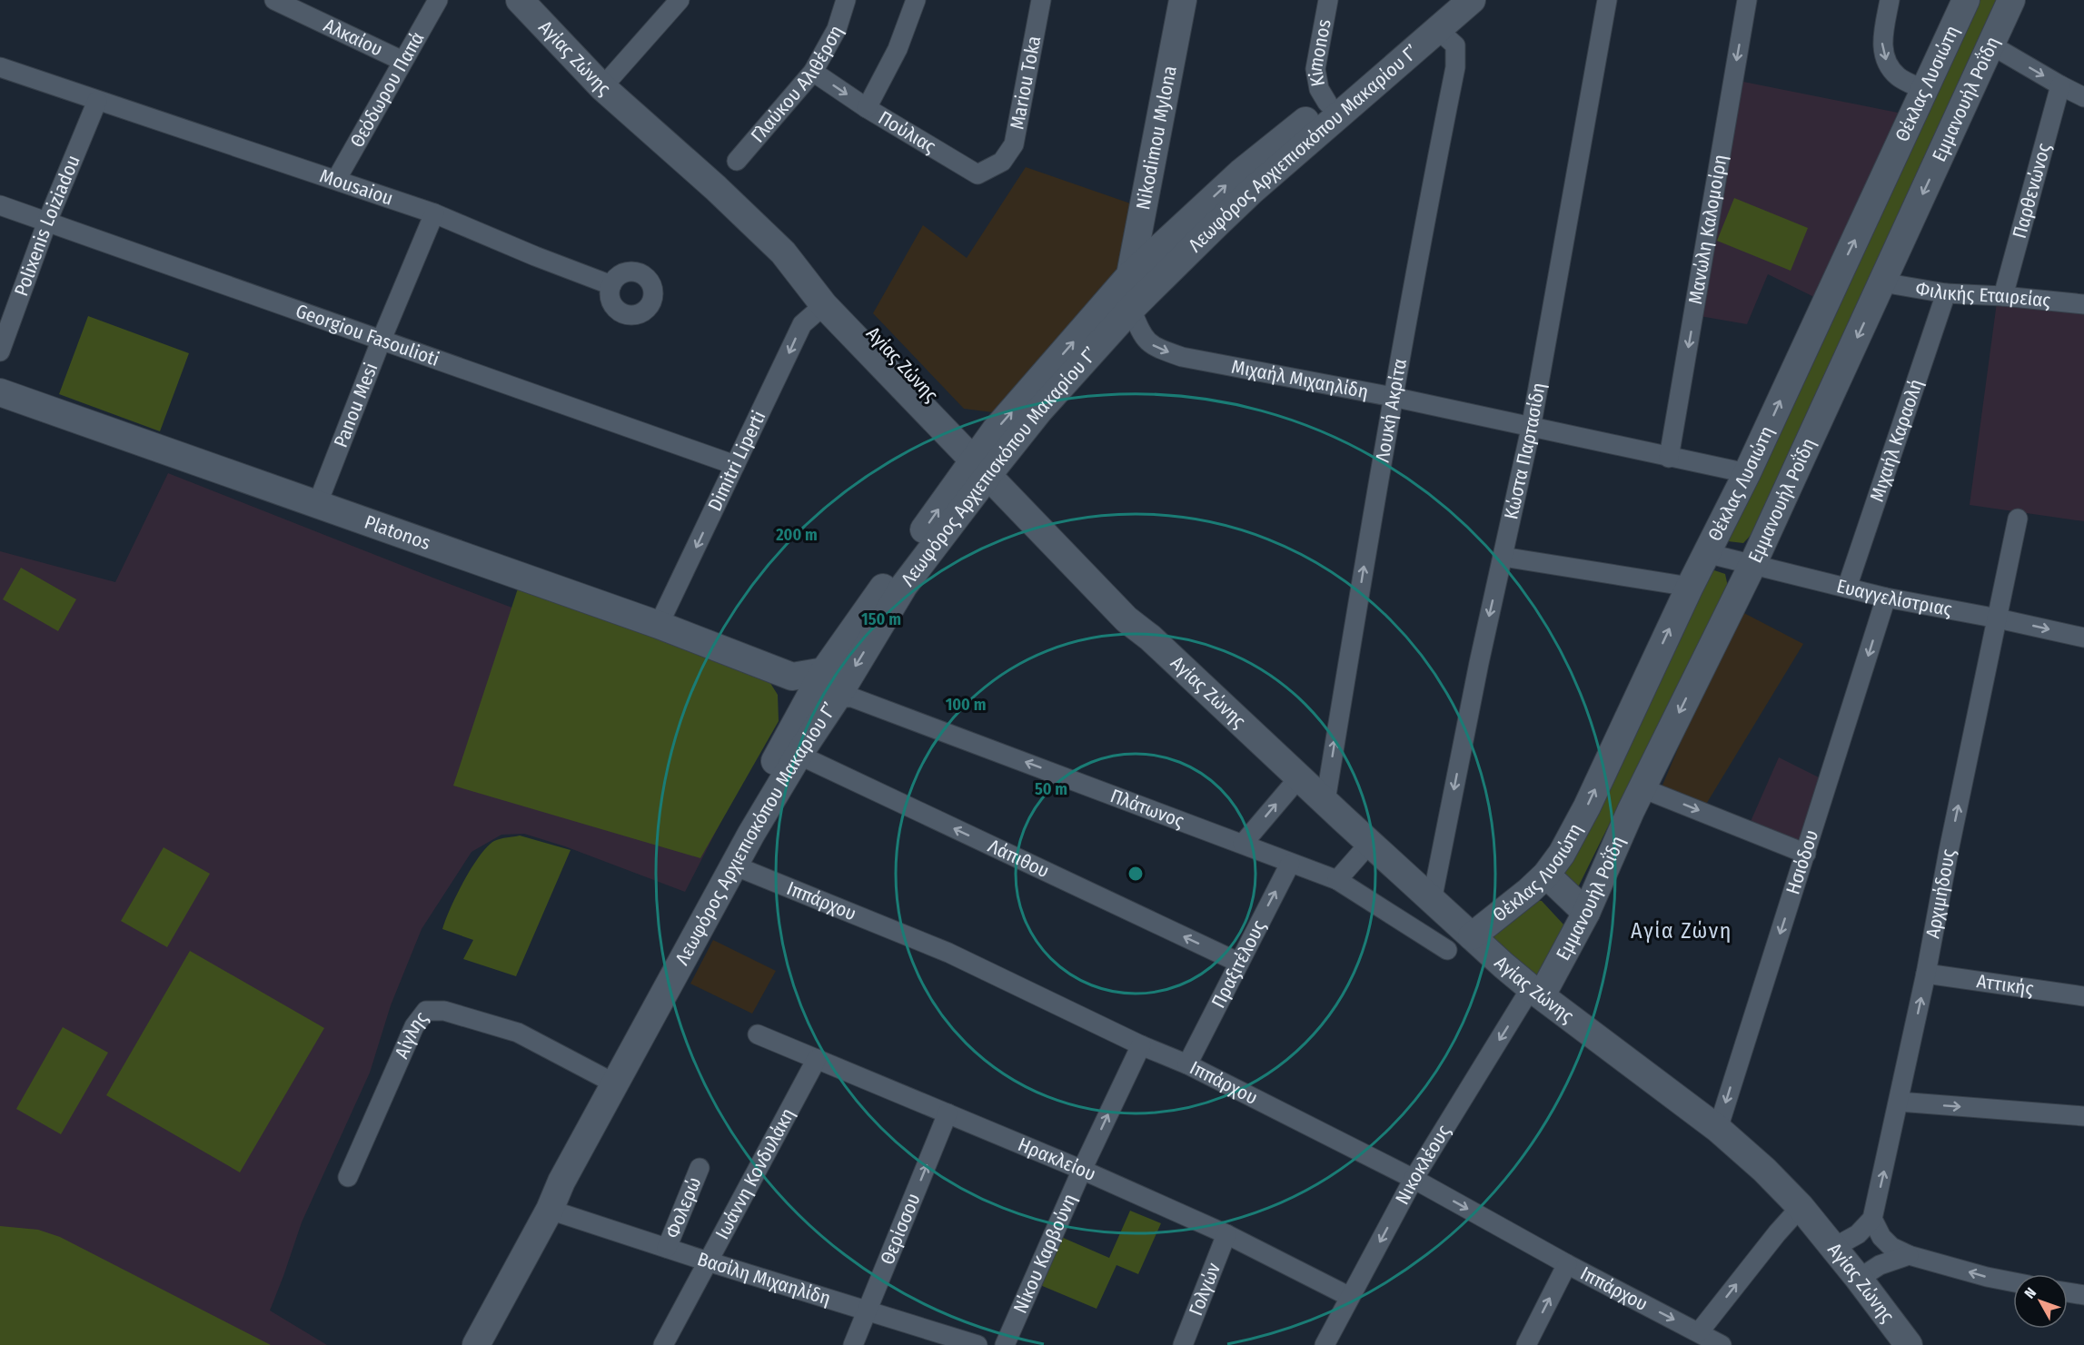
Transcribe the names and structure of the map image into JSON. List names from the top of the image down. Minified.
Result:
{"streets":{"main road":["Αγίας Ζώνης","Θέκλας Λυσιώτη","Εμμανουήλ Ροΐδη","Nikodimou Mylona","Λεωφόρος Αρχιεπισκόπου Μακαρίου Γ’","Platonos"],"street":["Αλκαίου","Kimonos","Γλαύκου Αλιθέρση","Mariou Toka","Θεόδωρου Παπά","Πούλιας","Mousaiou","Παρθενώνος","Polixenis Loiziadou","Μανώλη Καλομοίρη","Φιλικής Εταιρείας","Georgiou Fasoulioti","Μιχαήλ Μιχαηλίδη","Panou Mesi","Λουκή Ακρίτα","Μιχαήλ Καραολή","Κώστα Παρτασίδη","Dimitri Liperti","Ευαγγελίστριας","Πλάτωνος","Λάπιθου","Ησιόδου","Αρχιμήδους","Ιππάρχου","Πραξιτέλους","Αττικής","Αίγλης","Ηρακλείου","Νικοκλέους","Ιωάννη Κονδυλάκη","Φολερώ","Θερίσσου","Νίκου Καρβούνη","Βασίλη Μιχαηλίδη","Γολγών"]},"crossings":[["Αλκαίου","Θεόδωρου Παπά"],["Kimonos","Λεωφόρος Αρχιεπισκόπου Μακαρίου Γ’"],["Αγίας Ζώνης","Θέκλας Λυσιώτη"],["Αγίας Ζώνης","Εμμανουήλ Ροΐδη"],["Αγίας Ζώνης","Λεωφόρος Αρχιεπισκόπου Μακαρίου Γ’"],["Αγίας Ζώνης","Λουκή Ακρίτα"],["Αγίας Ζώνης","Κώστα Παρτασίδη"],["Αγίας Ζώνης","Dimitri Liperti"],["Αγίας Ζώνης","Ησιόδου"],["Αγίας Ζώνης","Νικοκλέους"],["Γλαύκου Αλιθέρση","Πούλιας"],["Mariou Toka","Πούλιας"],["Θέκλας Λυσιώτη","Μιχαήλ Μιχαηλίδη"],["Θέκλας Λυσιώτη","Ευαγγελίστριας"],["Θεόδωρου Παπά","Mousaiou"],["Εμμανουήλ Ροΐδη","Φιλικής Εταιρείας"],["Εμμανουήλ Ροΐδη","Ευαγγελίστριας"],["Εμμανουήλ Ροΐδη","Νικοκλέους"],["Nikodimou Mylona","Λεωφόρος Αρχιεπισκόπου Μακαρίου Γ’"],["Λεωφόρος Αρχιεπισκόπου Μακαρίου Γ’","Μιχαήλ Μιχαηλίδη"],["Λεωφόρος Αρχιεπισκόπου Μακαρίου Γ’","Λουκή Ακρίτα"],["Λεωφόρος Αρχιεπισκόπου Μακαρίου Γ’","Πλάτωνος"],["Λεωφόρος Αρχιεπισκόπου Μακαρίου Γ’","Λάπιθου"],["Λεωφόρος Αρχιεπισκόπου Μακαρίου Γ’","Ιππάρχου"],["Λεωφόρος Αρχιεπισκόπου Μακαρίου Γ’","Αίγλης"],["Λεωφόρος Αρχιεπισκόπου Μακαρίου Γ’","Βασίλη Μιχαηλίδη"],["Mousaiou","Polixenis Loiziadou"],["Mousaiou","Panou Mesi"],["Παρθενώνος","Φιλικής Εταιρείας"],["Polixenis Loiziadou","Georgiou Fasoulioti"],["Μανώλη Καλομοίρη","Μιχαήλ Μιχαηλίδη"],["Φιλικής Εταιρείας","Μιχαήλ Καραολή"],["Georgiou Fasoulioti","Panou Mesi"],["Georgiou Fasoulioti","Dimitri Liperti"],["Μιχαήλ Μιχαηλίδη","Λουκή Ακρίτα"],["Μιχαήλ Μιχαηλίδη","Κώστα Παρτασίδη"],["Panou Mesi","Platonos"],["Μιχαήλ Καραολή","Ευαγγελίστριας"],["Dimitri Liperti","Platonos"],["Ευαγγελίστριας","Ησιόδου"],["Ευαγγελίστριας","Αρχιμήδους"],["Πλάτωνος","Πραξιτέλους"],["Λάπιθου","Πραξιτέλους"],["Αρχιμήδους","Αττικής"],["Ιππάρχου","Πραξιτέλους"],["Ιππάρχου","Νικοκλέους"],["Ιππάρχου","Νίκου Καρβούνη"],["Ηρακλείου","Νικοκλέους"],["Ηρακλείου","Ιωάννη Κονδυλάκη"],["Ηρακλείου","Θερίσσου"],["Ηρακλείου","Νίκου Καρβούνη"],["Ηρακλείου","Γολγών"],["Ιωάννη Κονδυλάκη","Βασίλη Μιχαηλίδη"],["Φολερώ","Βασίλη Μιχαηλίδη"],["Θερίσσου","Βασίλη Μιχαηλίδη"]],"one_way":["Θέκλας Λυσιώτη","Εμμανουήλ Ροΐδη","Μανώλη Καλομοίρη","Μιχαήλ Μιχαηλίδη","Λουκή Ακρίτα","Κώστα Παρτασίδη","Dimitri Liperti","Πλάτωνος","Λάπιθου","Ησιόδου","Αρχιμήδους","Πραξιτέλους","Νικοκλέους","Θερίσσου","Νίκου Καρβούνη"],"districts":["Αγία Ζώνη"],"north":"top left","rings":["200 m","150 m","100 m","50 m"]}
